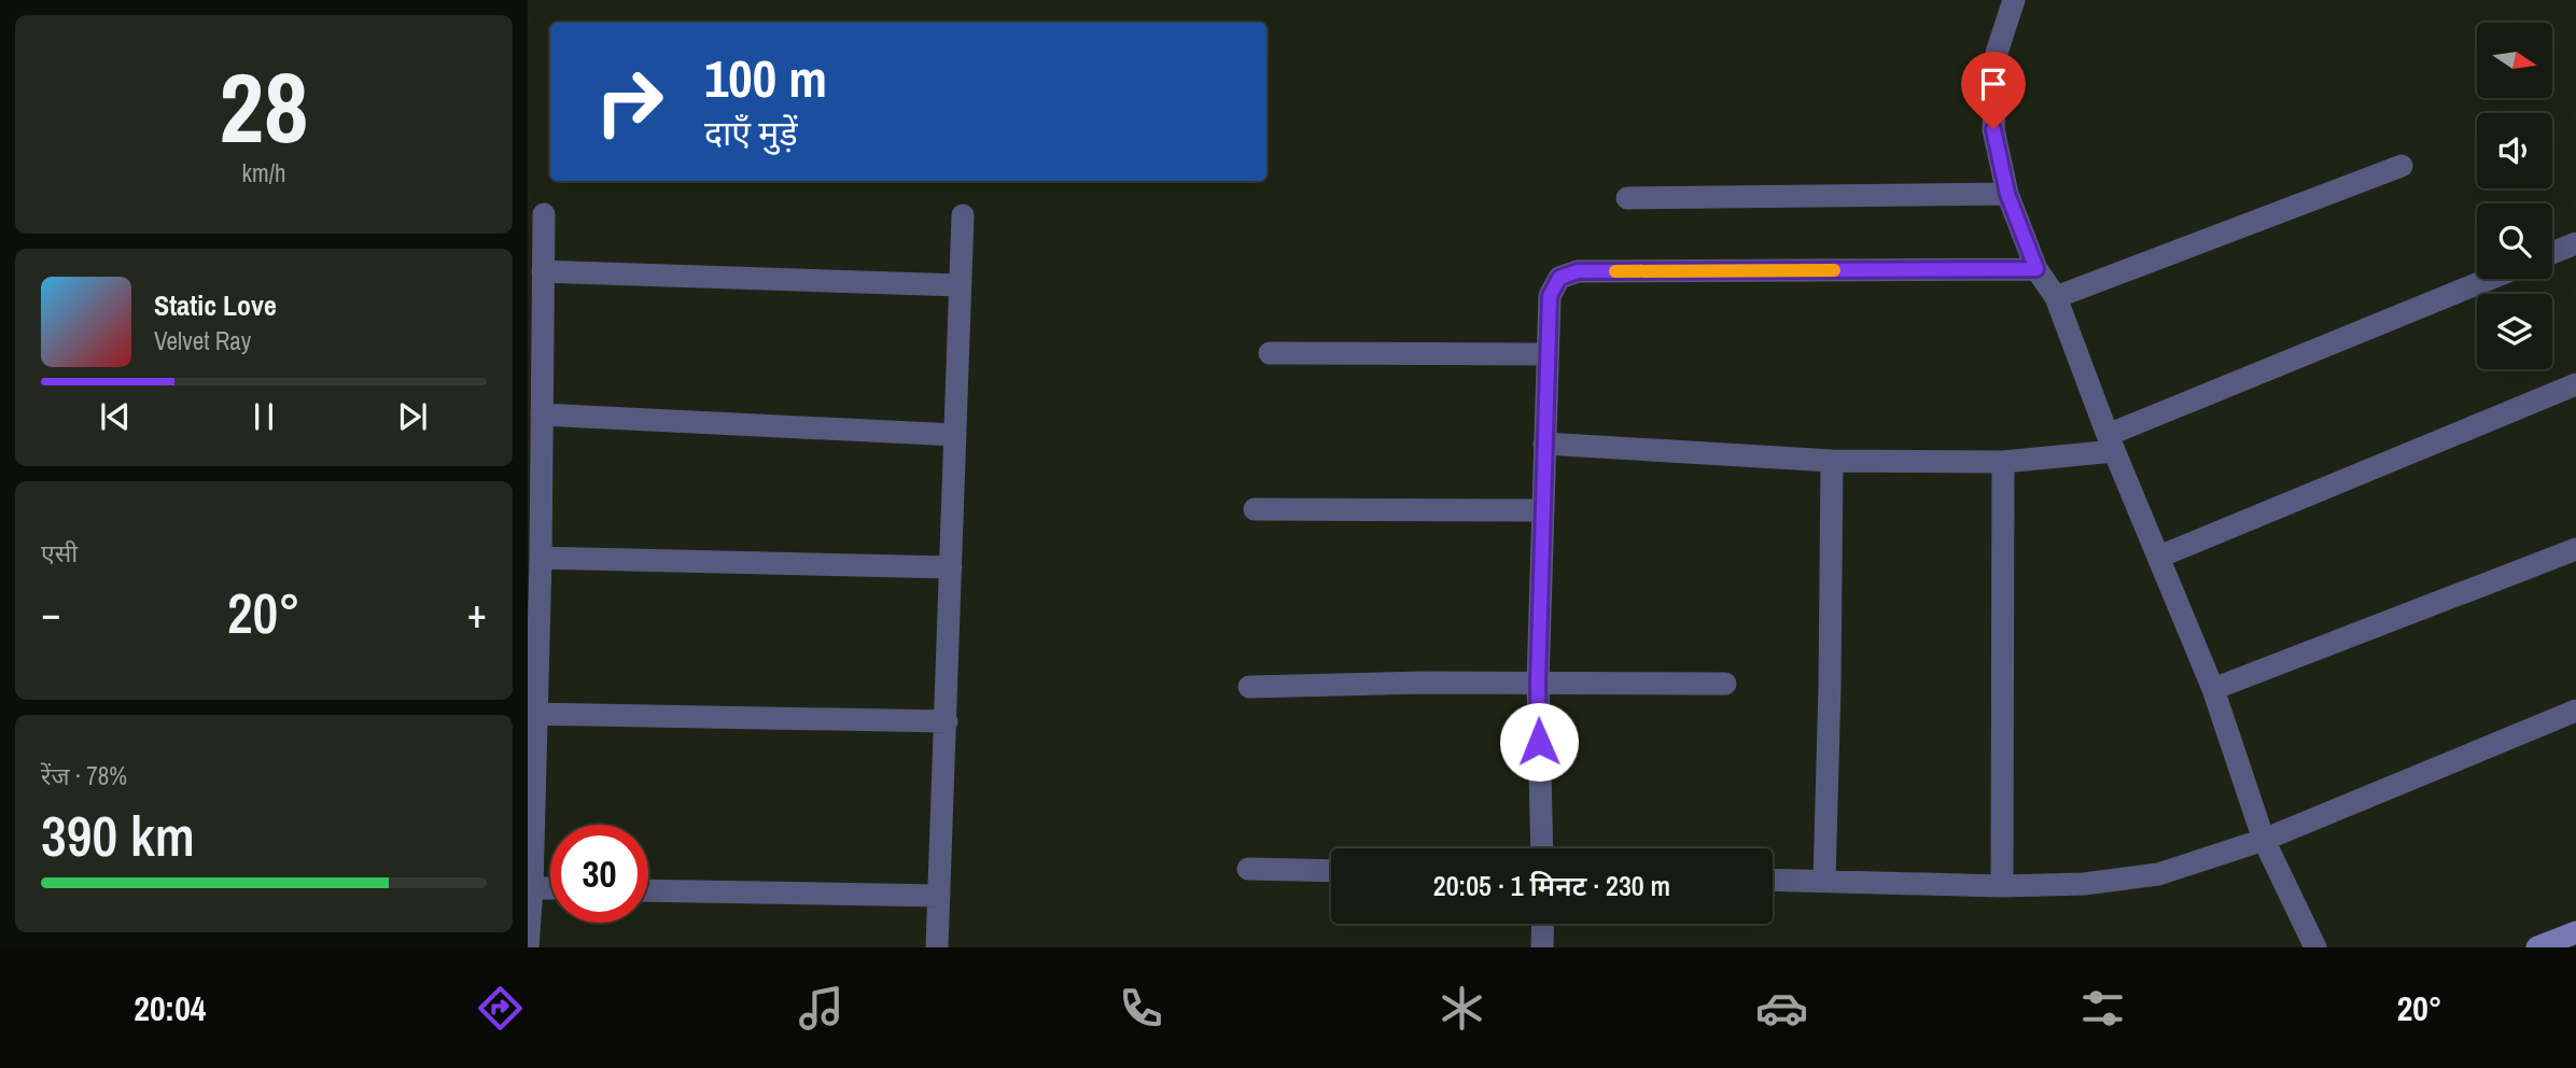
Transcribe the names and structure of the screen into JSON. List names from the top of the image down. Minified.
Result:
{"north":"right","page":{"tile":[["28","km/h"],"एसी",["रेंज · 78%","390 km"]],"turn":["100 m","दाएँ मुड़ें"],"song":["Static Love","Velvet Ray"],"heat":["−","20°","+"],"limit":"30","trip":"20:05 · 1 मिनट · 230 m","tabs":["20:04","20°"]}}
